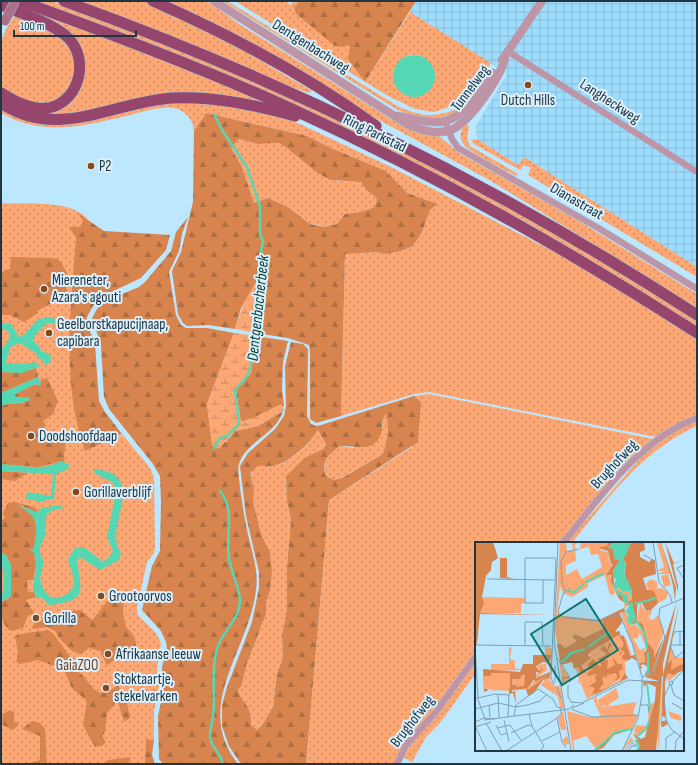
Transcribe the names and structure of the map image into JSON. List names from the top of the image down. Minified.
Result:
{"streets":{"highway":["Ring Parkstad"],"street":["Dentgenbachweg","Tunnelweg","Langheckweg","Dianastraat","Brughofweg"]},"crossings":[["Dentgenbachweg","Tunnelweg"],["Dentgenbachweg","Dianastraat"],["Tunnelweg","Langheckweg"],["Tunnelweg","Dianastraat"]],"water":["Dentgenbacherbeek"],"parks":["GaiaZOO"],"places":["Dutch Hills","P2","Miereneter, Azara's agouti","Geelborstkapucijnaap, capibara","Doodshoofdaap","Gorillaverblijf","Grootoorvos","Gorilla","Afrikaanse leeuw","Stoktaartje, stekelvarken"],"scale_bar":"100 m"}
